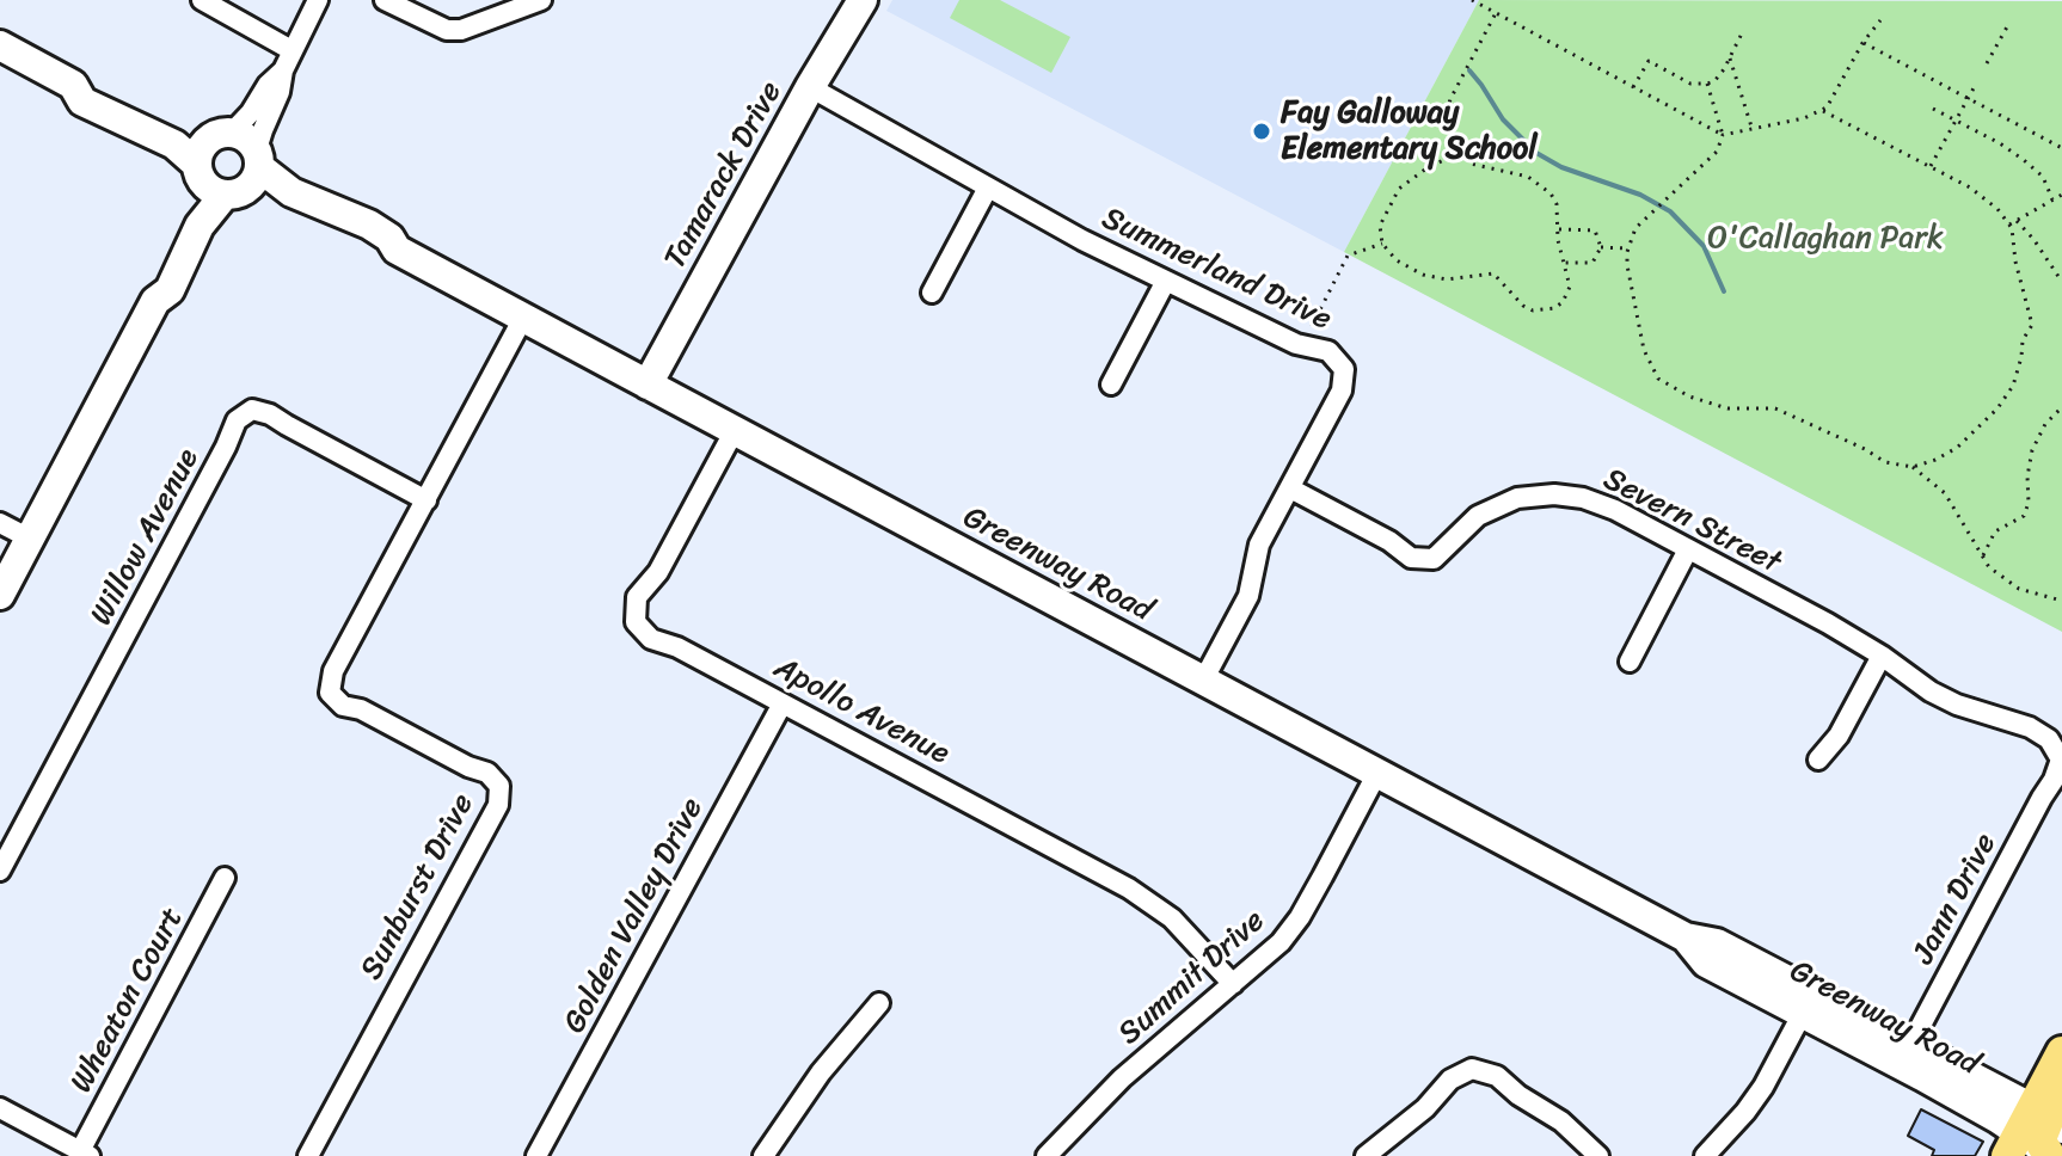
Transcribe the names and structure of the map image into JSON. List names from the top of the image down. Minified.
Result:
{"streets":{"street":["Tamarack Drive","Summerland Drive","Severn Street","Willow Avenue","Greenway Road","Apollo Avenue","Sunburst Drive","Jann Drive","Golden Valley Drive","Summit Drive","Wheaton Court"]},"crossings":[["Tamarack Drive","Summerland Drive"],["Tamarack Drive","Greenway Road"],["Summerland Drive","Severn Street"],["Summerland Drive","Greenway Road"],["Severn Street","Jann Drive"],["Willow Avenue","Sunburst Drive"],["Greenway Road","Apollo Avenue"],["Greenway Road","Sunburst Drive"],["Greenway Road","Jann Drive"],["Greenway Road","Summit Drive"],["Apollo Avenue","Golden Valley Drive"],["Apollo Avenue","Summit Drive"]],"parks":["O'Callaghan Park"],"places":["Fay Galloway Elementary School"]}
